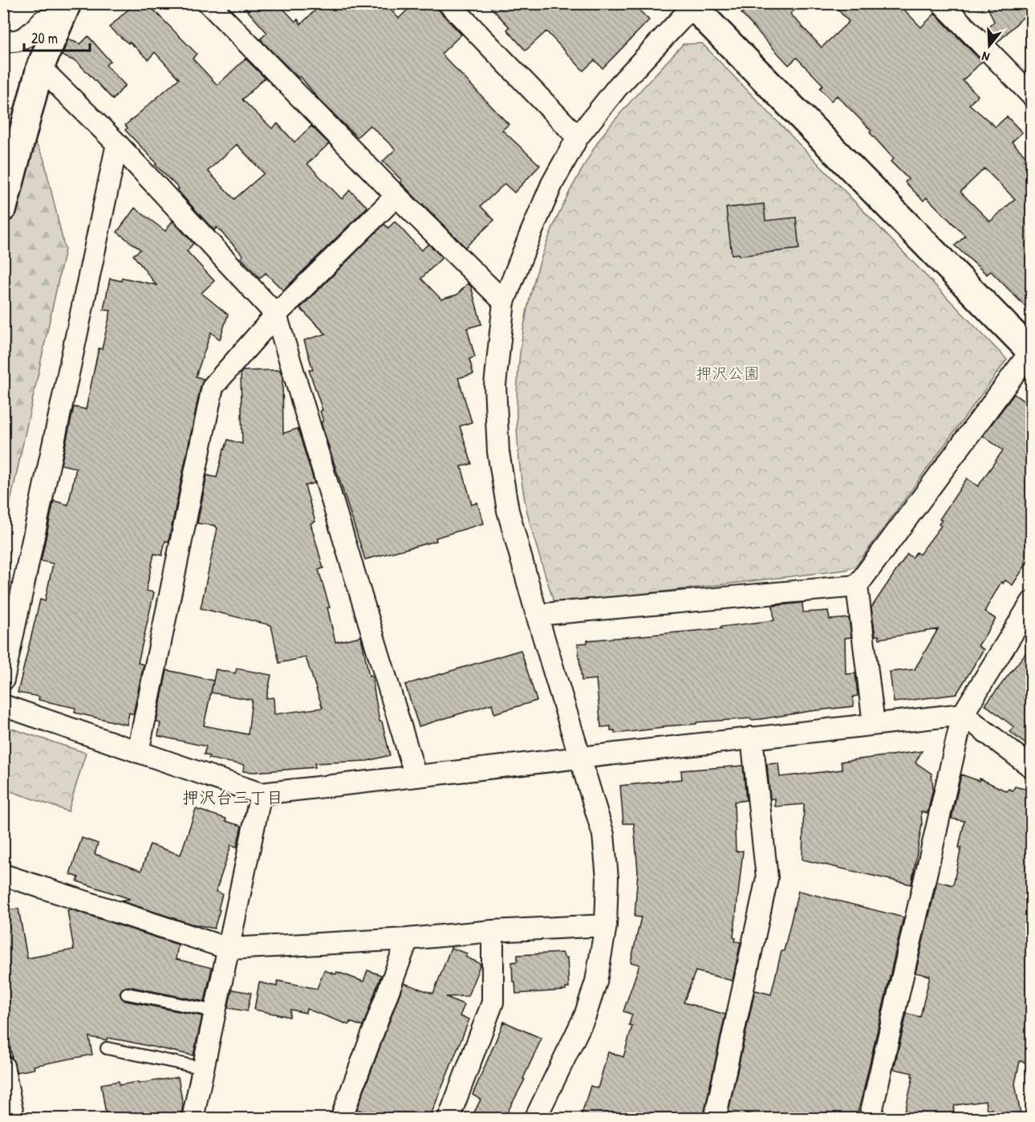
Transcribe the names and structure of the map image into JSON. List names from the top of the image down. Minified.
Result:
{"districts":["押沢台三丁目"],"parks":["押沢公園"],"scale_bar":"20 m","north":"bottom"}
